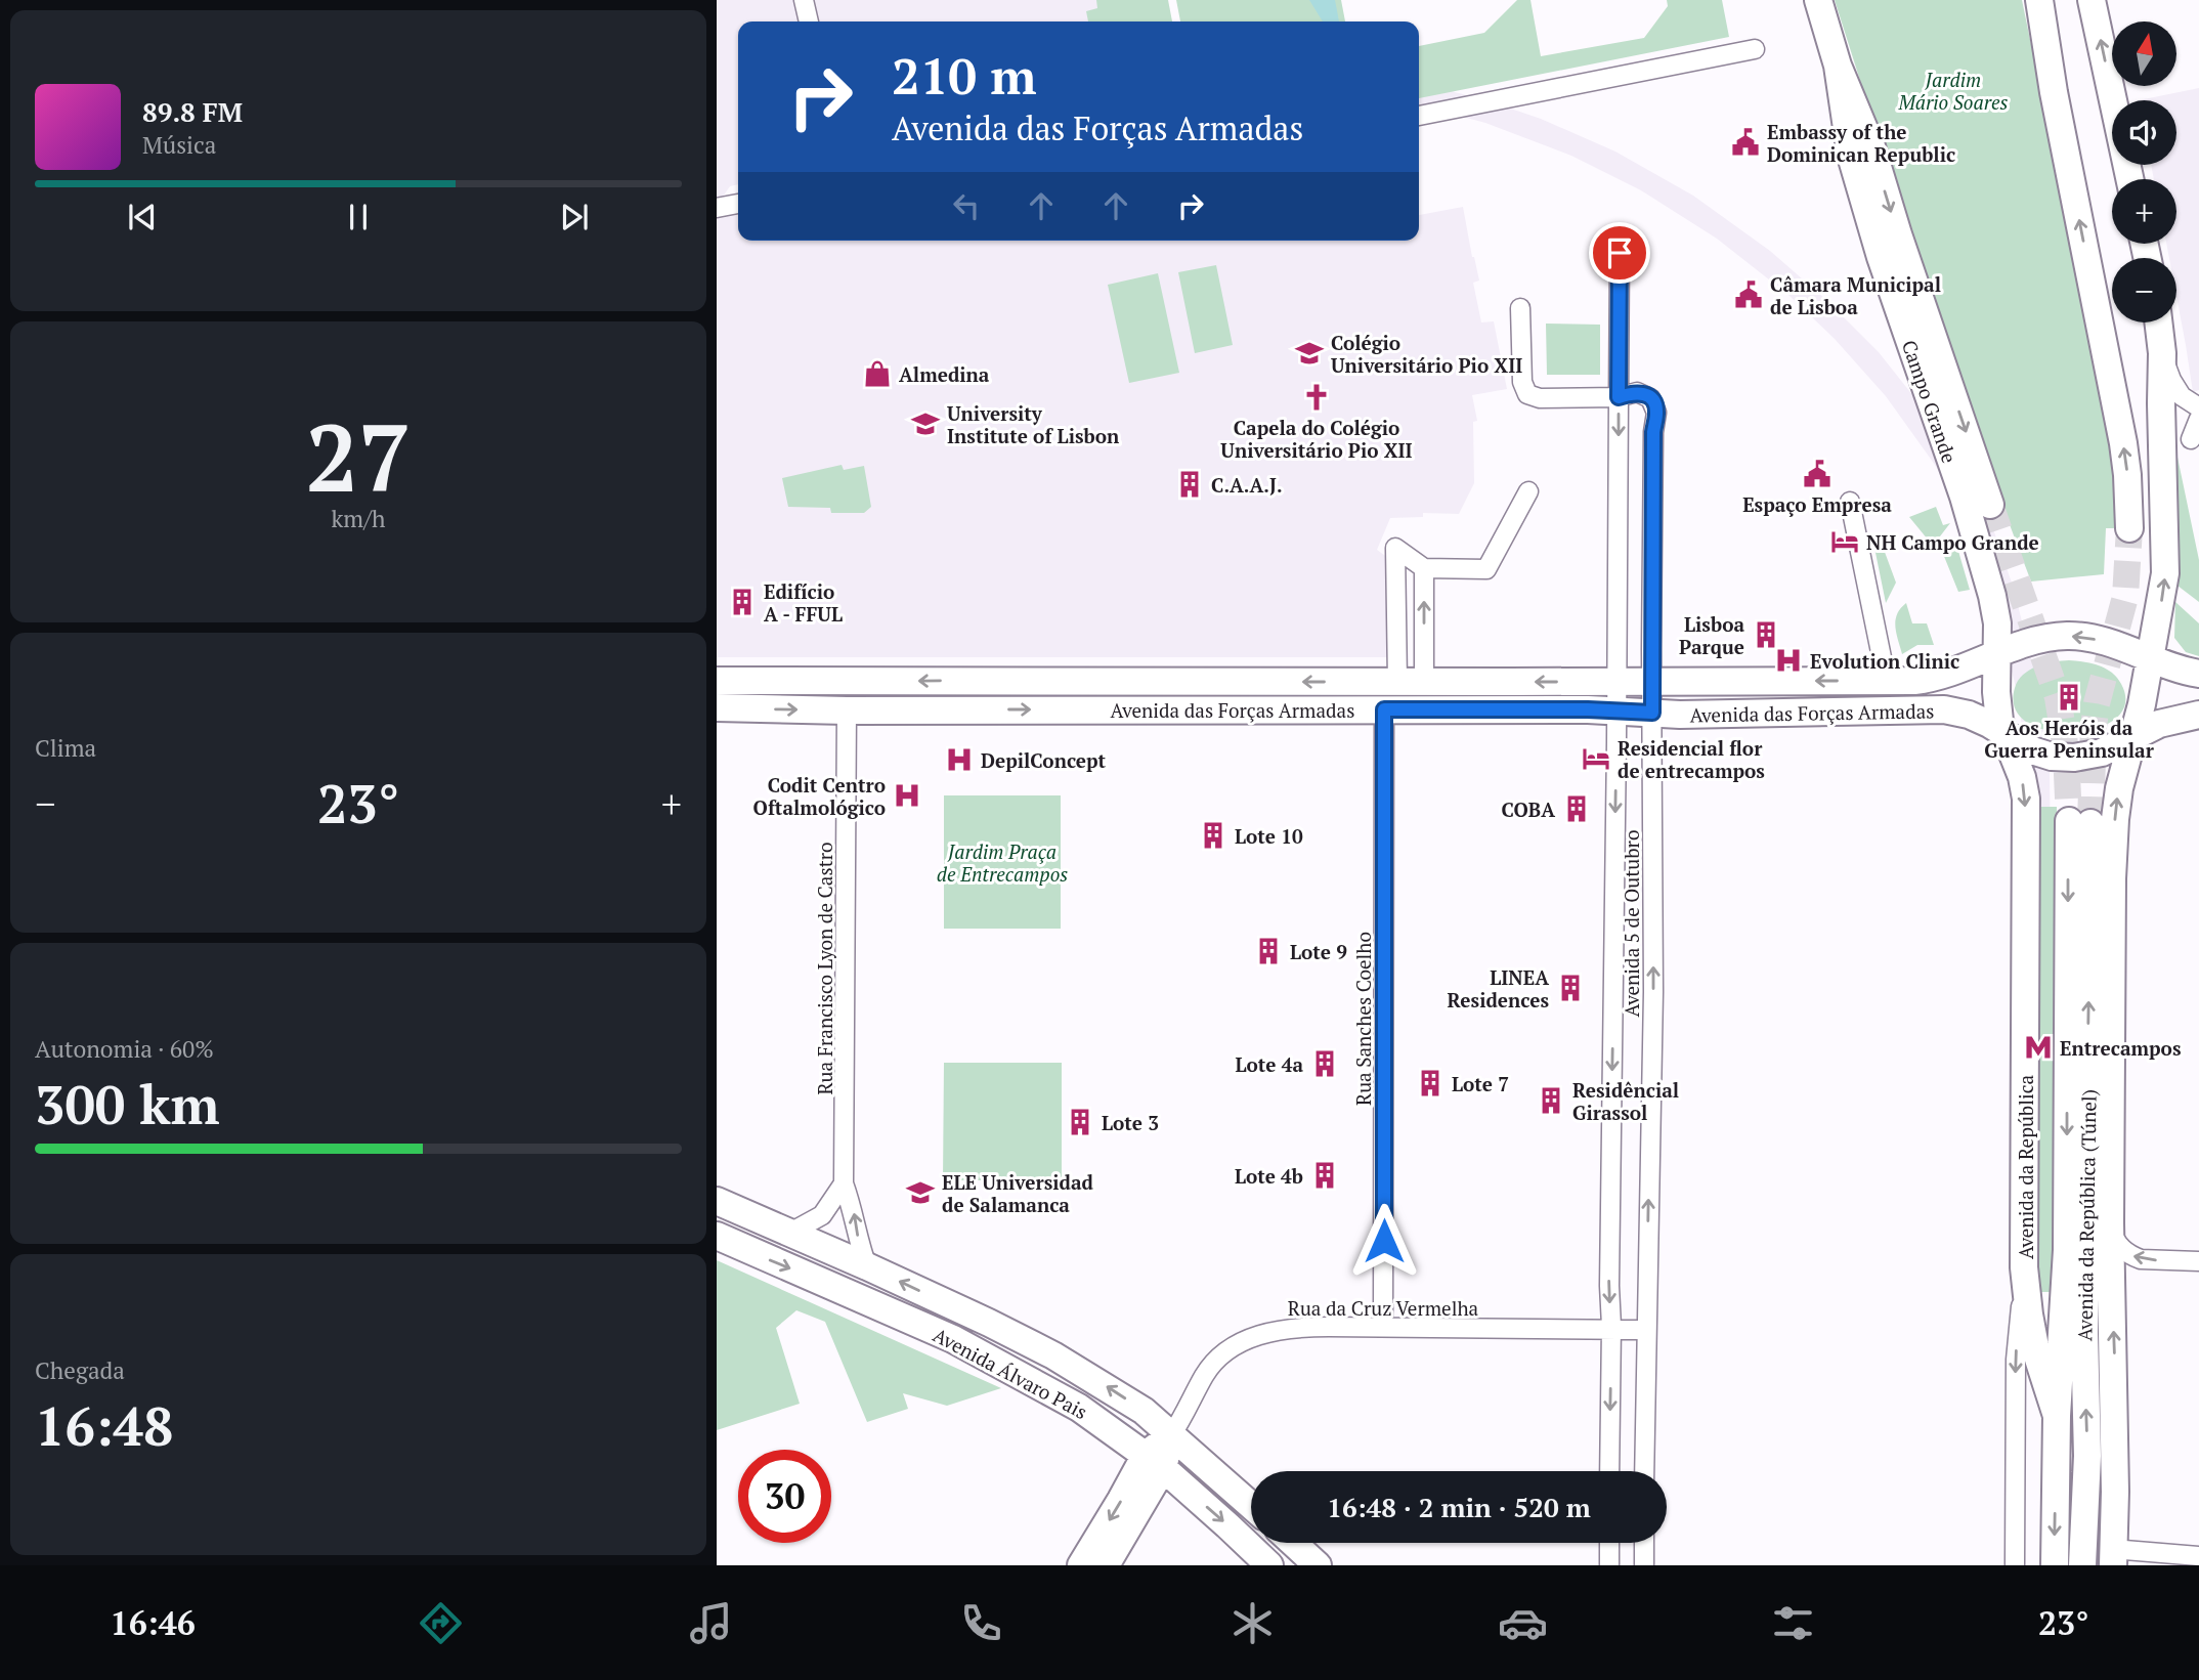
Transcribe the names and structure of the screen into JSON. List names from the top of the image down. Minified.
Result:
{"streets":{"main road":["Campo Grande","Avenida das Forças Armadas","Avenida da República","Avenida da República (Túnel)","Avenida Álvaro Pais"],"street":["Avenida 5 de Outubro","Rua Francisco Lyon de Castro","Rua Sanches Coelho","Rua da Cruz Vermelha"]},"crossings":[["Campo Grande","Avenida das Forças Armadas"],["Campo Grande","Avenida da República"],["Avenida das Forças Armadas","Avenida 5 de Outubro"],["Avenida das Forças Armadas","Rua Francisco Lyon de Castro"],["Avenida das Forças Armadas","Rua Sanches Coelho"],["Avenida das Forças Armadas","Avenida da República"],["Avenida 5 de Outubro","Rua da Cruz Vermelha"],["Rua Francisco Lyon de Castro","Avenida Álvaro Pais"],["Rua Sanches Coelho","Rua da Cruz Vermelha"],["Rua da Cruz Vermelha","Avenida Álvaro Pais"]],"parks":["Jardim Mário Soares","Jardim Praça de Entrecampos"],"places":{"public building":["Embassy of the Dominican Republic","Câmara Municipal de Lisboa","Espaço Empresa"],"school or university":["Colégio Universitário Pio XII","University Institute of Lisbon","ELE Universidad de Salamanca"],"shop":["Almedina"],"church":["Capela do Colégio Universitário Pio XII"],"building":["C.A.A.J.","Edifício A - FFUL","Lisboa Parque","Aos Heróis da Guerra Peninsular","COBA","Lote 10","Lote 9","LINEA Residences","Lote 4a","Lote 7","Residêncial Girassol","Lote 3","Lote 4b"],"hotel":["NH Campo Grande","Residencial flor de entrecampos"],"hospital":["Evolution Clinic","DepilConcept","Codit Centro Oftalmológico"],"metro station":["Entrecampos"]},"north":"top","page":{"map_buttons":["+","−"],"turn":["210 m","Avenida das Forças Armadas"],"song":["89.8 FM","Música"],"tile":[["27","km/h"],"Clima",["Autonomia · 60%","300 km"],["Chegada","16:48"]],"heat":["−","23°","+"],"limit":"30","trip":"16:48 · 2 min · 520 m","tabs":["16:46","23°"]}}
